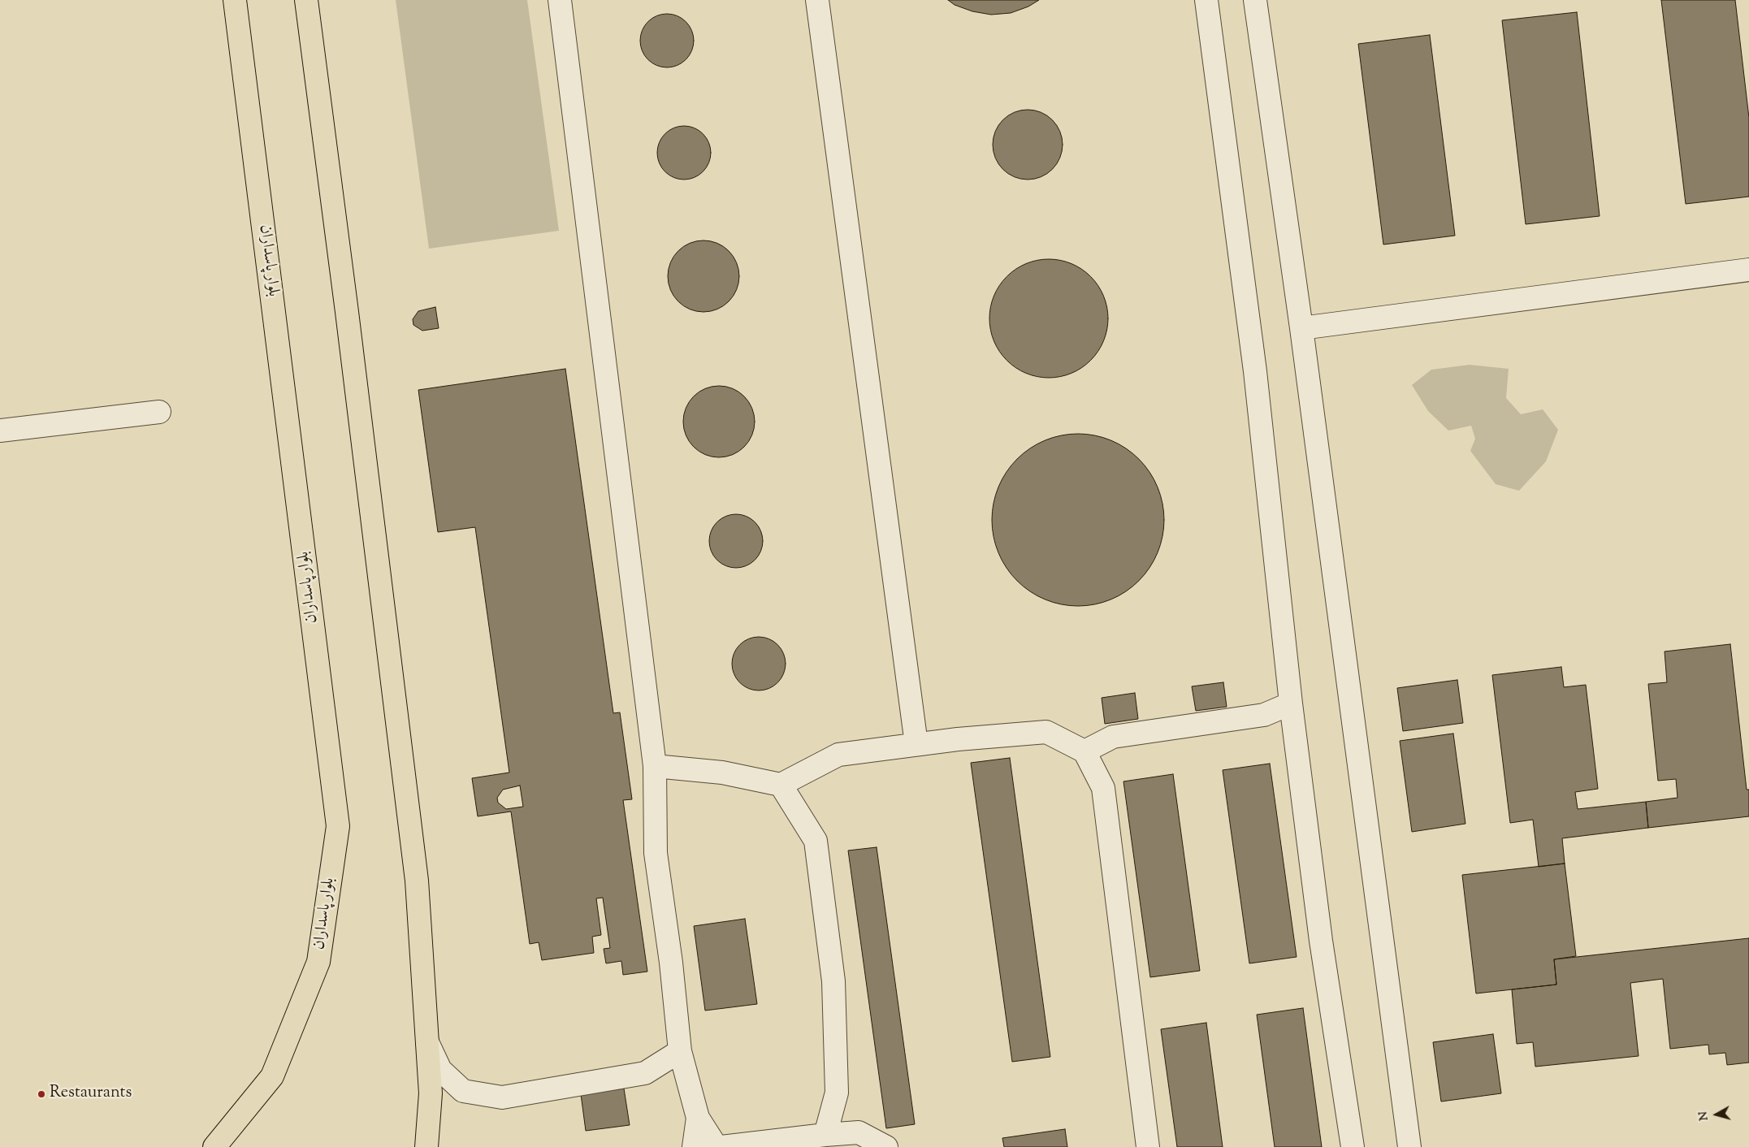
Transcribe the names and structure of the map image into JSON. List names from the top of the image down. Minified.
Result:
{"streets":{"highway":["بلوار پاسداران"]},"places":["Restaurants"],"north":"left"}
